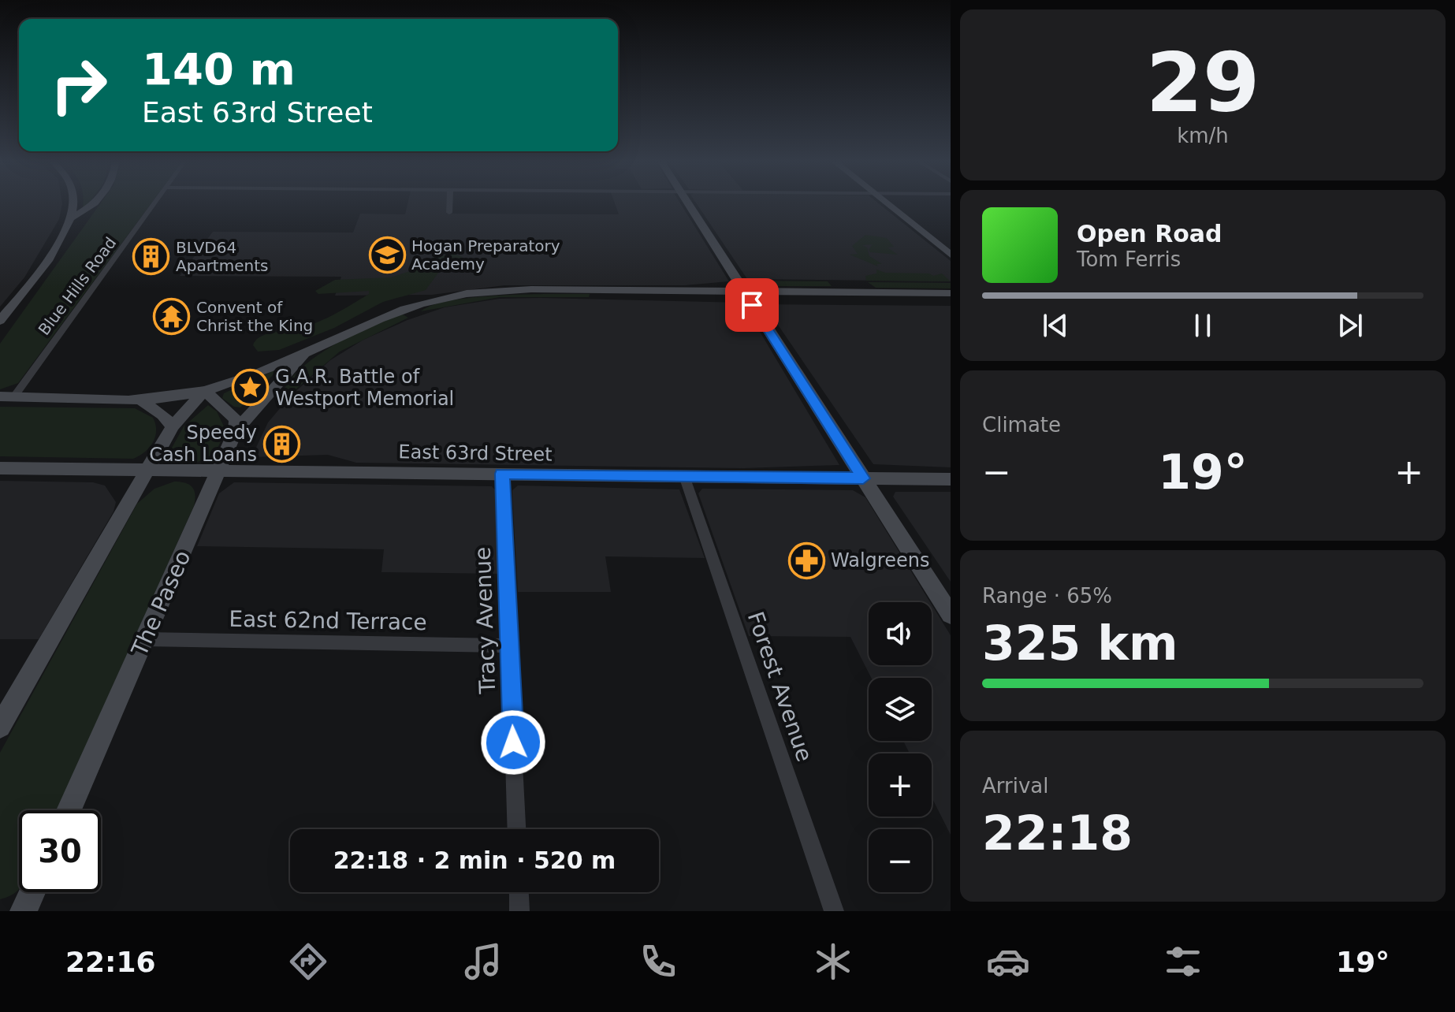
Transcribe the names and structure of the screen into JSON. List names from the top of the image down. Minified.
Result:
{"streets":{"main road":["East 63rd Street","The Paseo"],"street":["Blue Hills Road","East 62nd Terrace","Tracy Avenue","Forest Avenue"]},"crossings":[["East 63rd Street","The Paseo"],["East 63rd Street","Tracy Avenue"],["East 63rd Street","Forest Avenue"],["The Paseo","East 62nd Terrace"],["East 62nd Terrace","Tracy Avenue"]],"places":{"school or university":["Hogan Preparatory Academy"],"building":["BLVD64 Apartments","Speedy Cash Loans"],"temple":["Convent of Christ the King"],"place":["G.A.R. Battle of Westport Memorial"],"pharmacy":["Walgreens"]},"page":{"tile":[["29","km/h"],"Climate",["Range · 65%","325 km"],["Arrival","22:18"]],"turn":["140 m","East 63rd Street"],"song":["Open Road","Tom Ferris"],"heat":["−","19°","+"],"map_buttons":["+","−"],"limit":"30","trip":"22:18 · 2 min · 520 m","tabs":["22:16","19°"]}}
